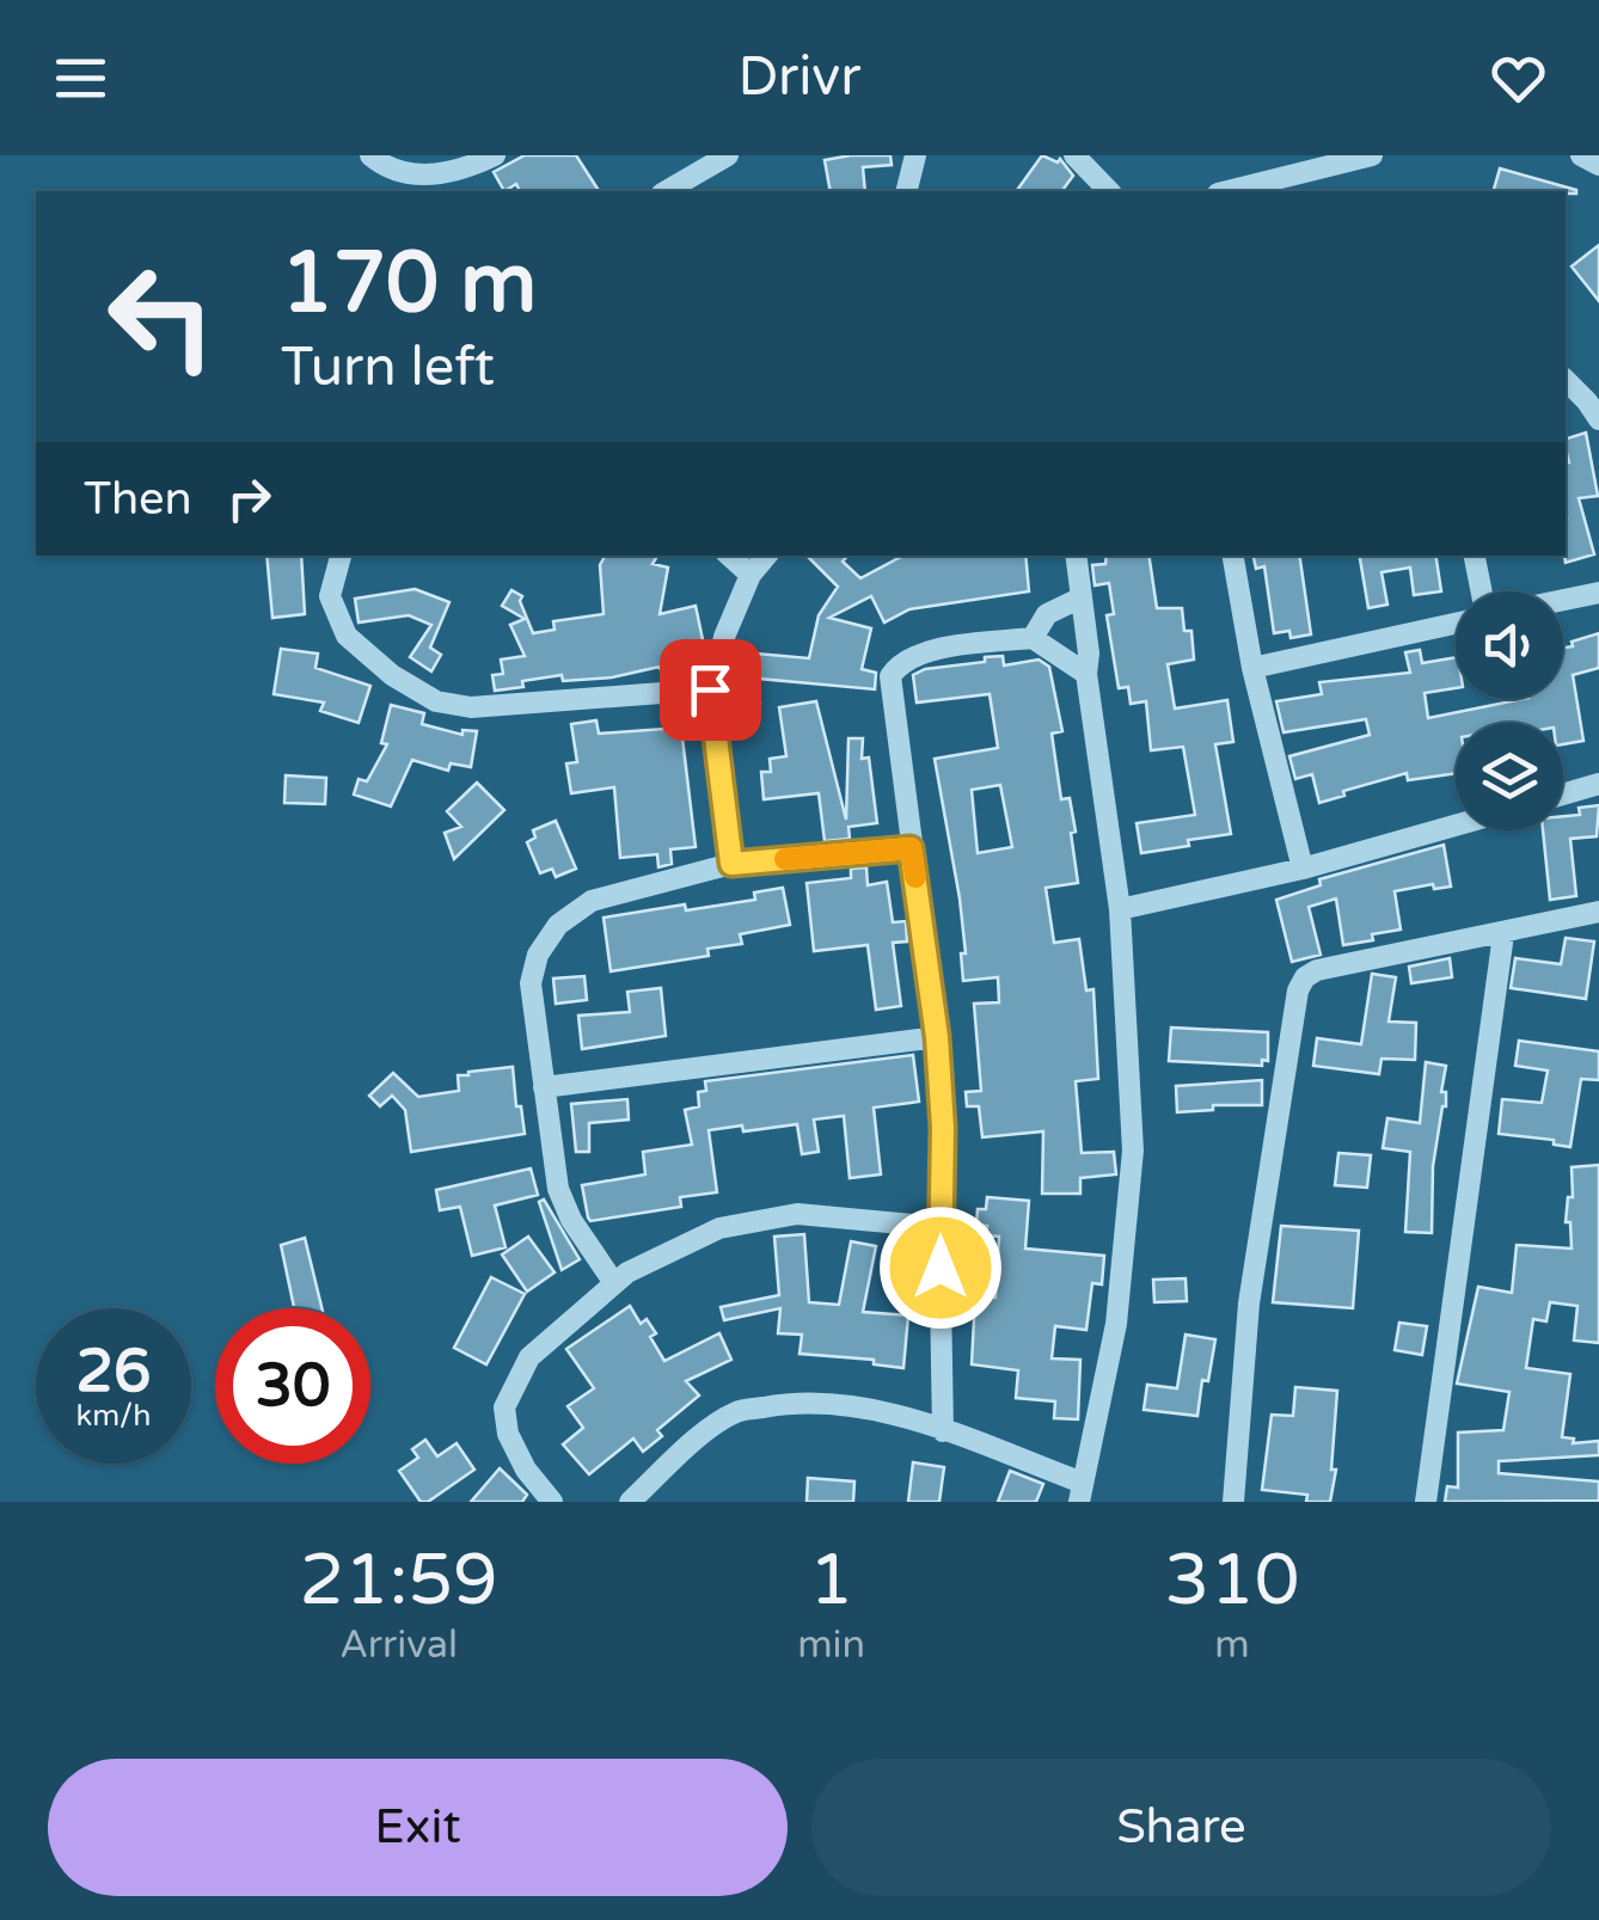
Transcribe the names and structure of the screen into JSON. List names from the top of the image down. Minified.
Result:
{"page":{"header":"Drivr","turn":["170 m","Turn left"],"then":"Then","speed":"26 km/h","limit":"30","eta":["21:59","Arrival","1","min","310","m"],"buttons":["Exit","Share"]}}
